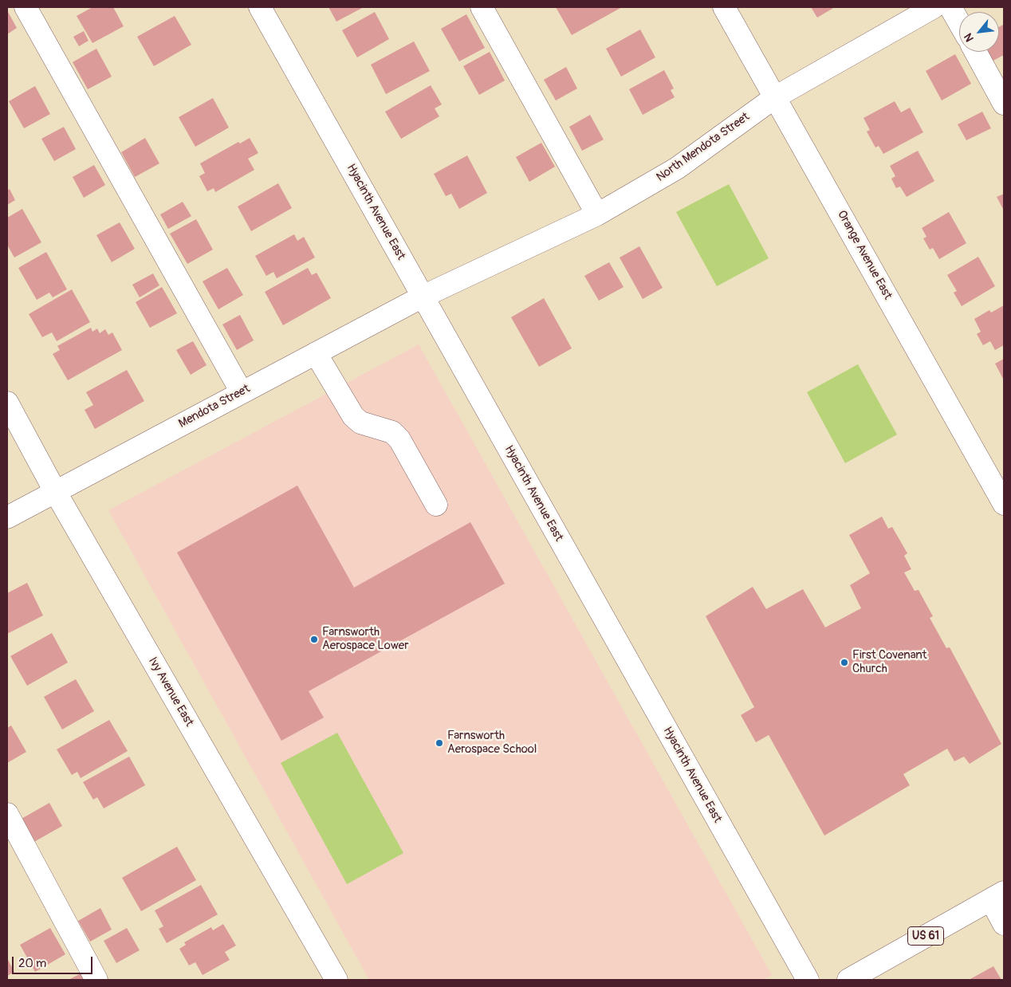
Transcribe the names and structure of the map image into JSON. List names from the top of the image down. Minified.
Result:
{"streets":{"street":["North Mendota Street","Hyacinth Avenue East","Orange Avenue East","Mendota Street","Ivy Avenue East","US 61"]},"crossings":[["North Mendota Street","Hyacinth Avenue East"],["North Mendota Street","Orange Avenue East"],["North Mendota Street","Mendota Street"],["Hyacinth Avenue East","Mendota Street"],["Mendota Street","Ivy Avenue East"]],"places":["Farnsworth Aerospace Lower","First Covenant Church","Farnsworth Aerospace School"],"scale_bar":"20 m","north":"bottom left"}
